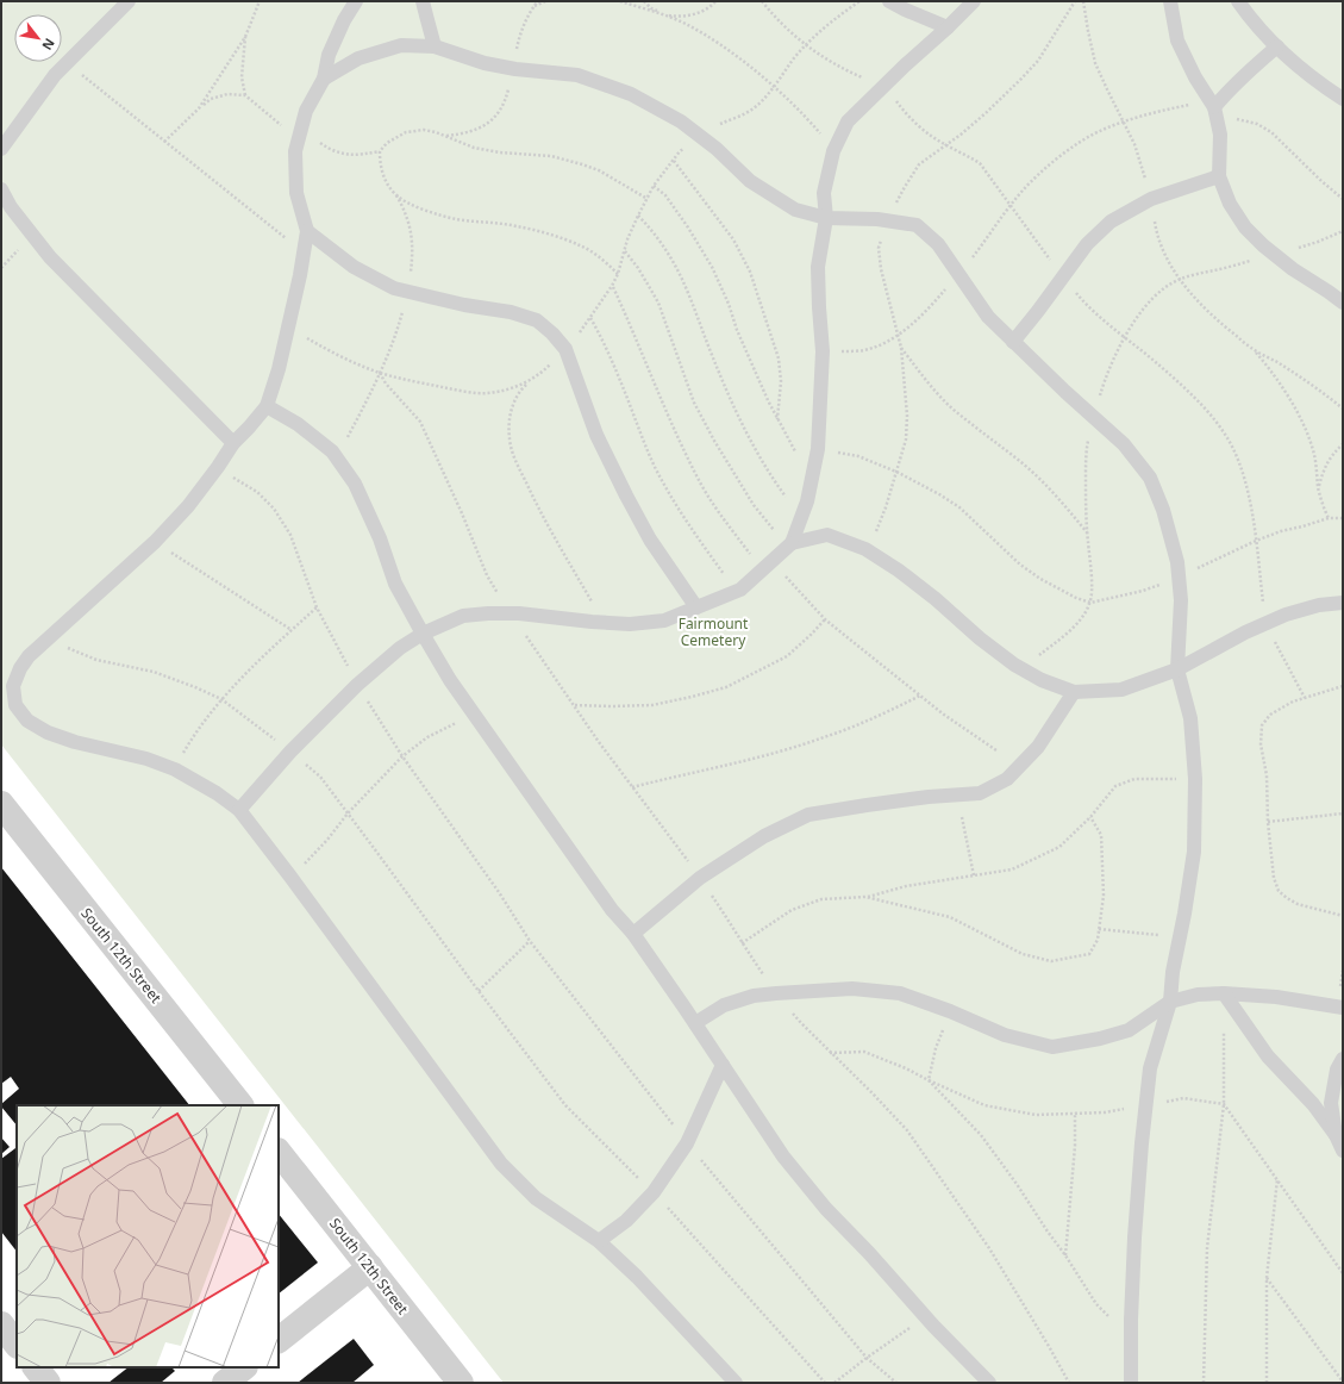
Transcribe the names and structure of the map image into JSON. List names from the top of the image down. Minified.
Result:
{"streets":{"street":["South 12th Street"]},"parks":["Fairmount Cemetery"],"north":"bottom right"}
